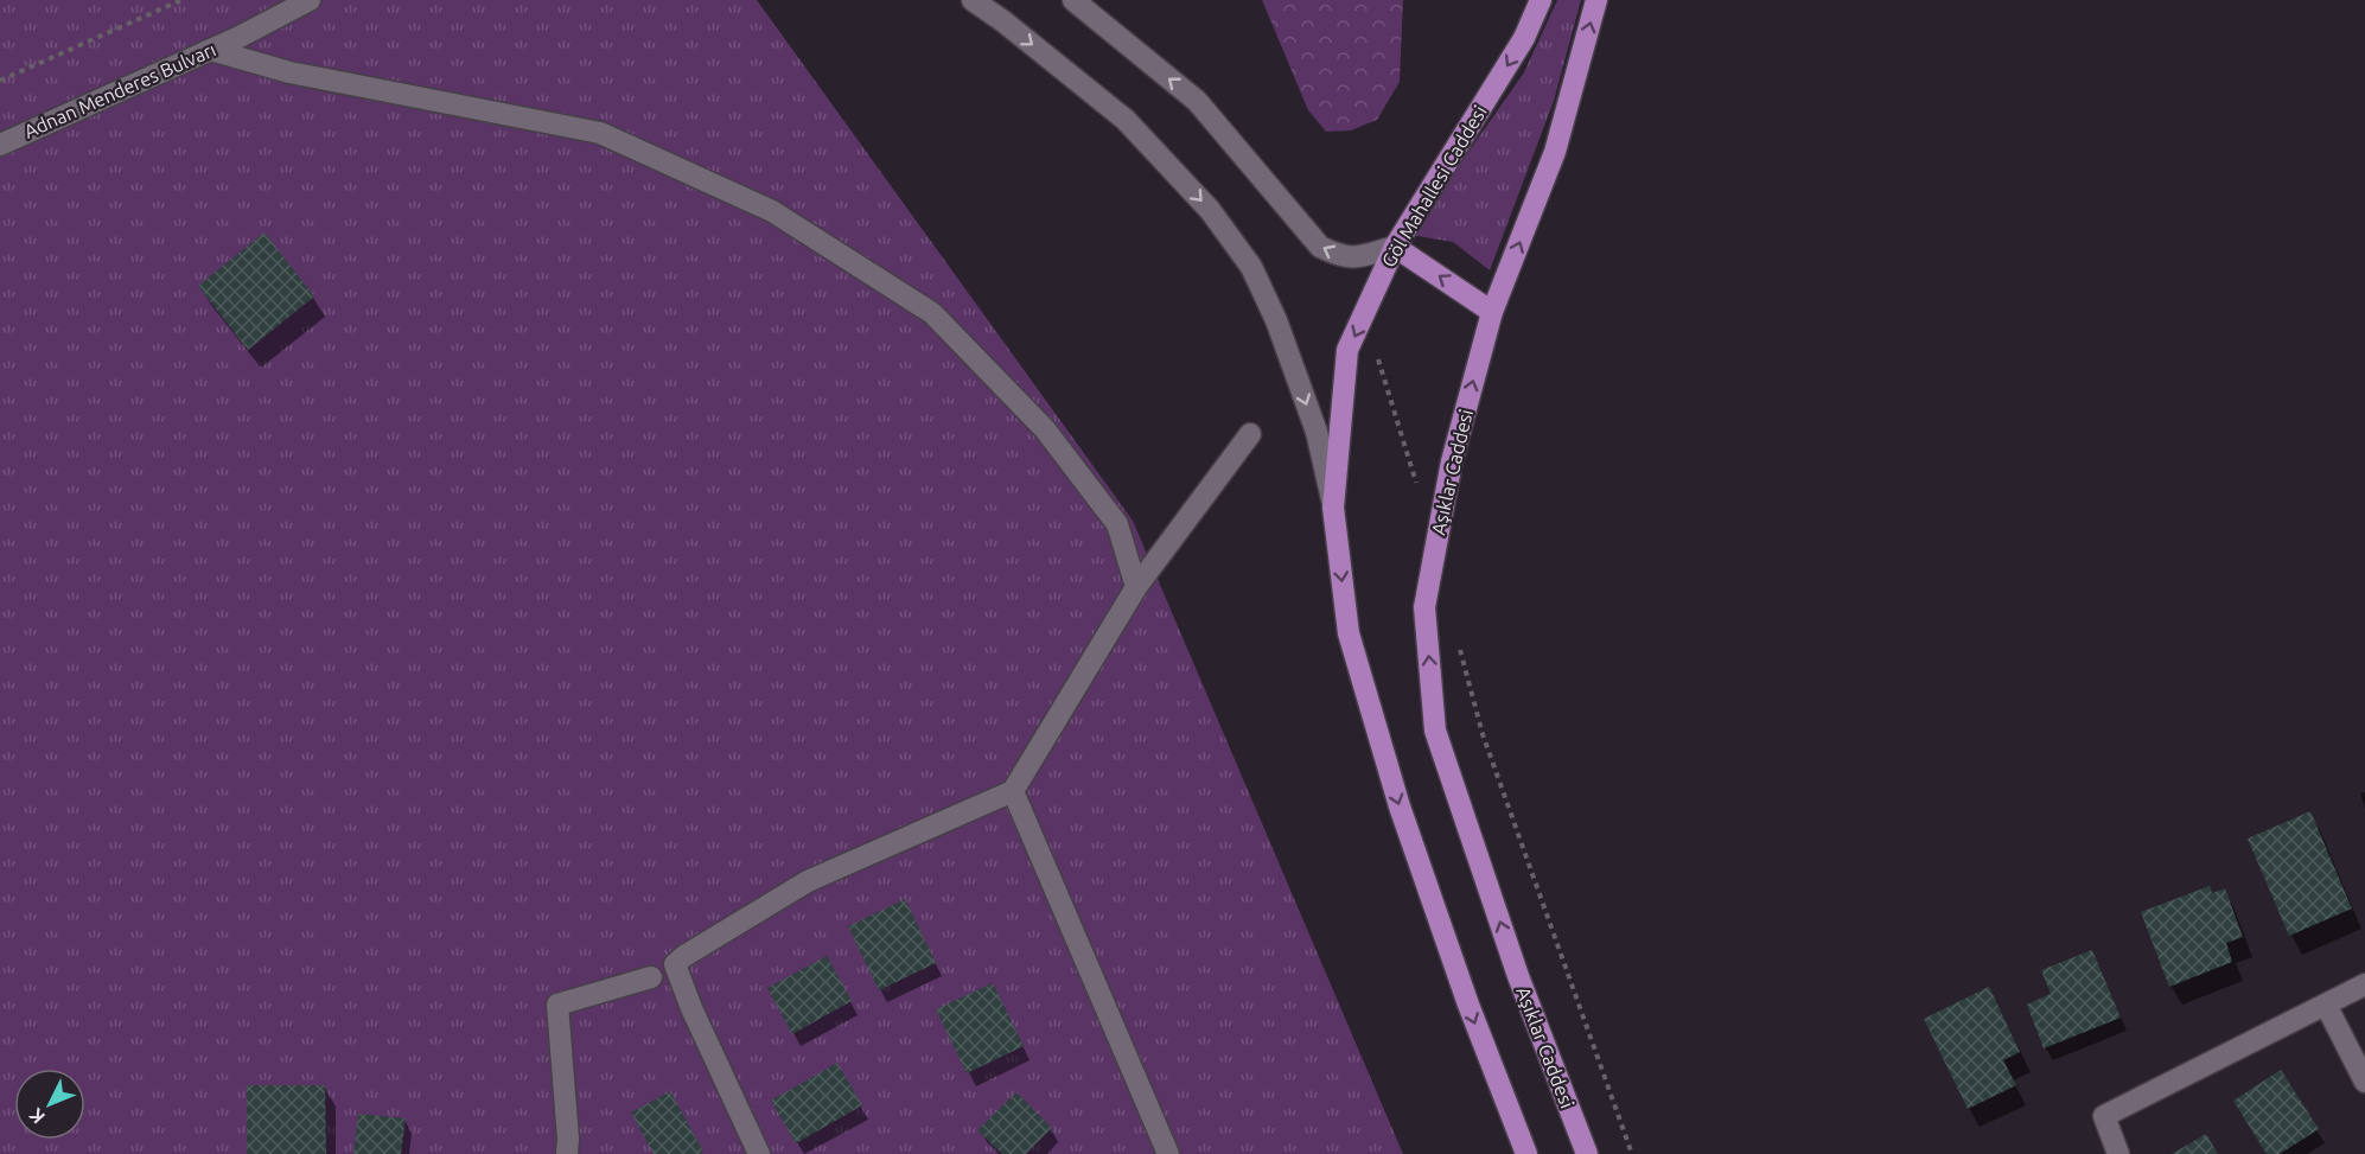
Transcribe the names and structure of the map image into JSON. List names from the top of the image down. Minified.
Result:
{"streets":{"main road":["Göl Mahallesi Caddesi","Aşıklar Caddesi"],"street":["Adnan Menderes Bulvarı"]},"north":"bottom left"}
